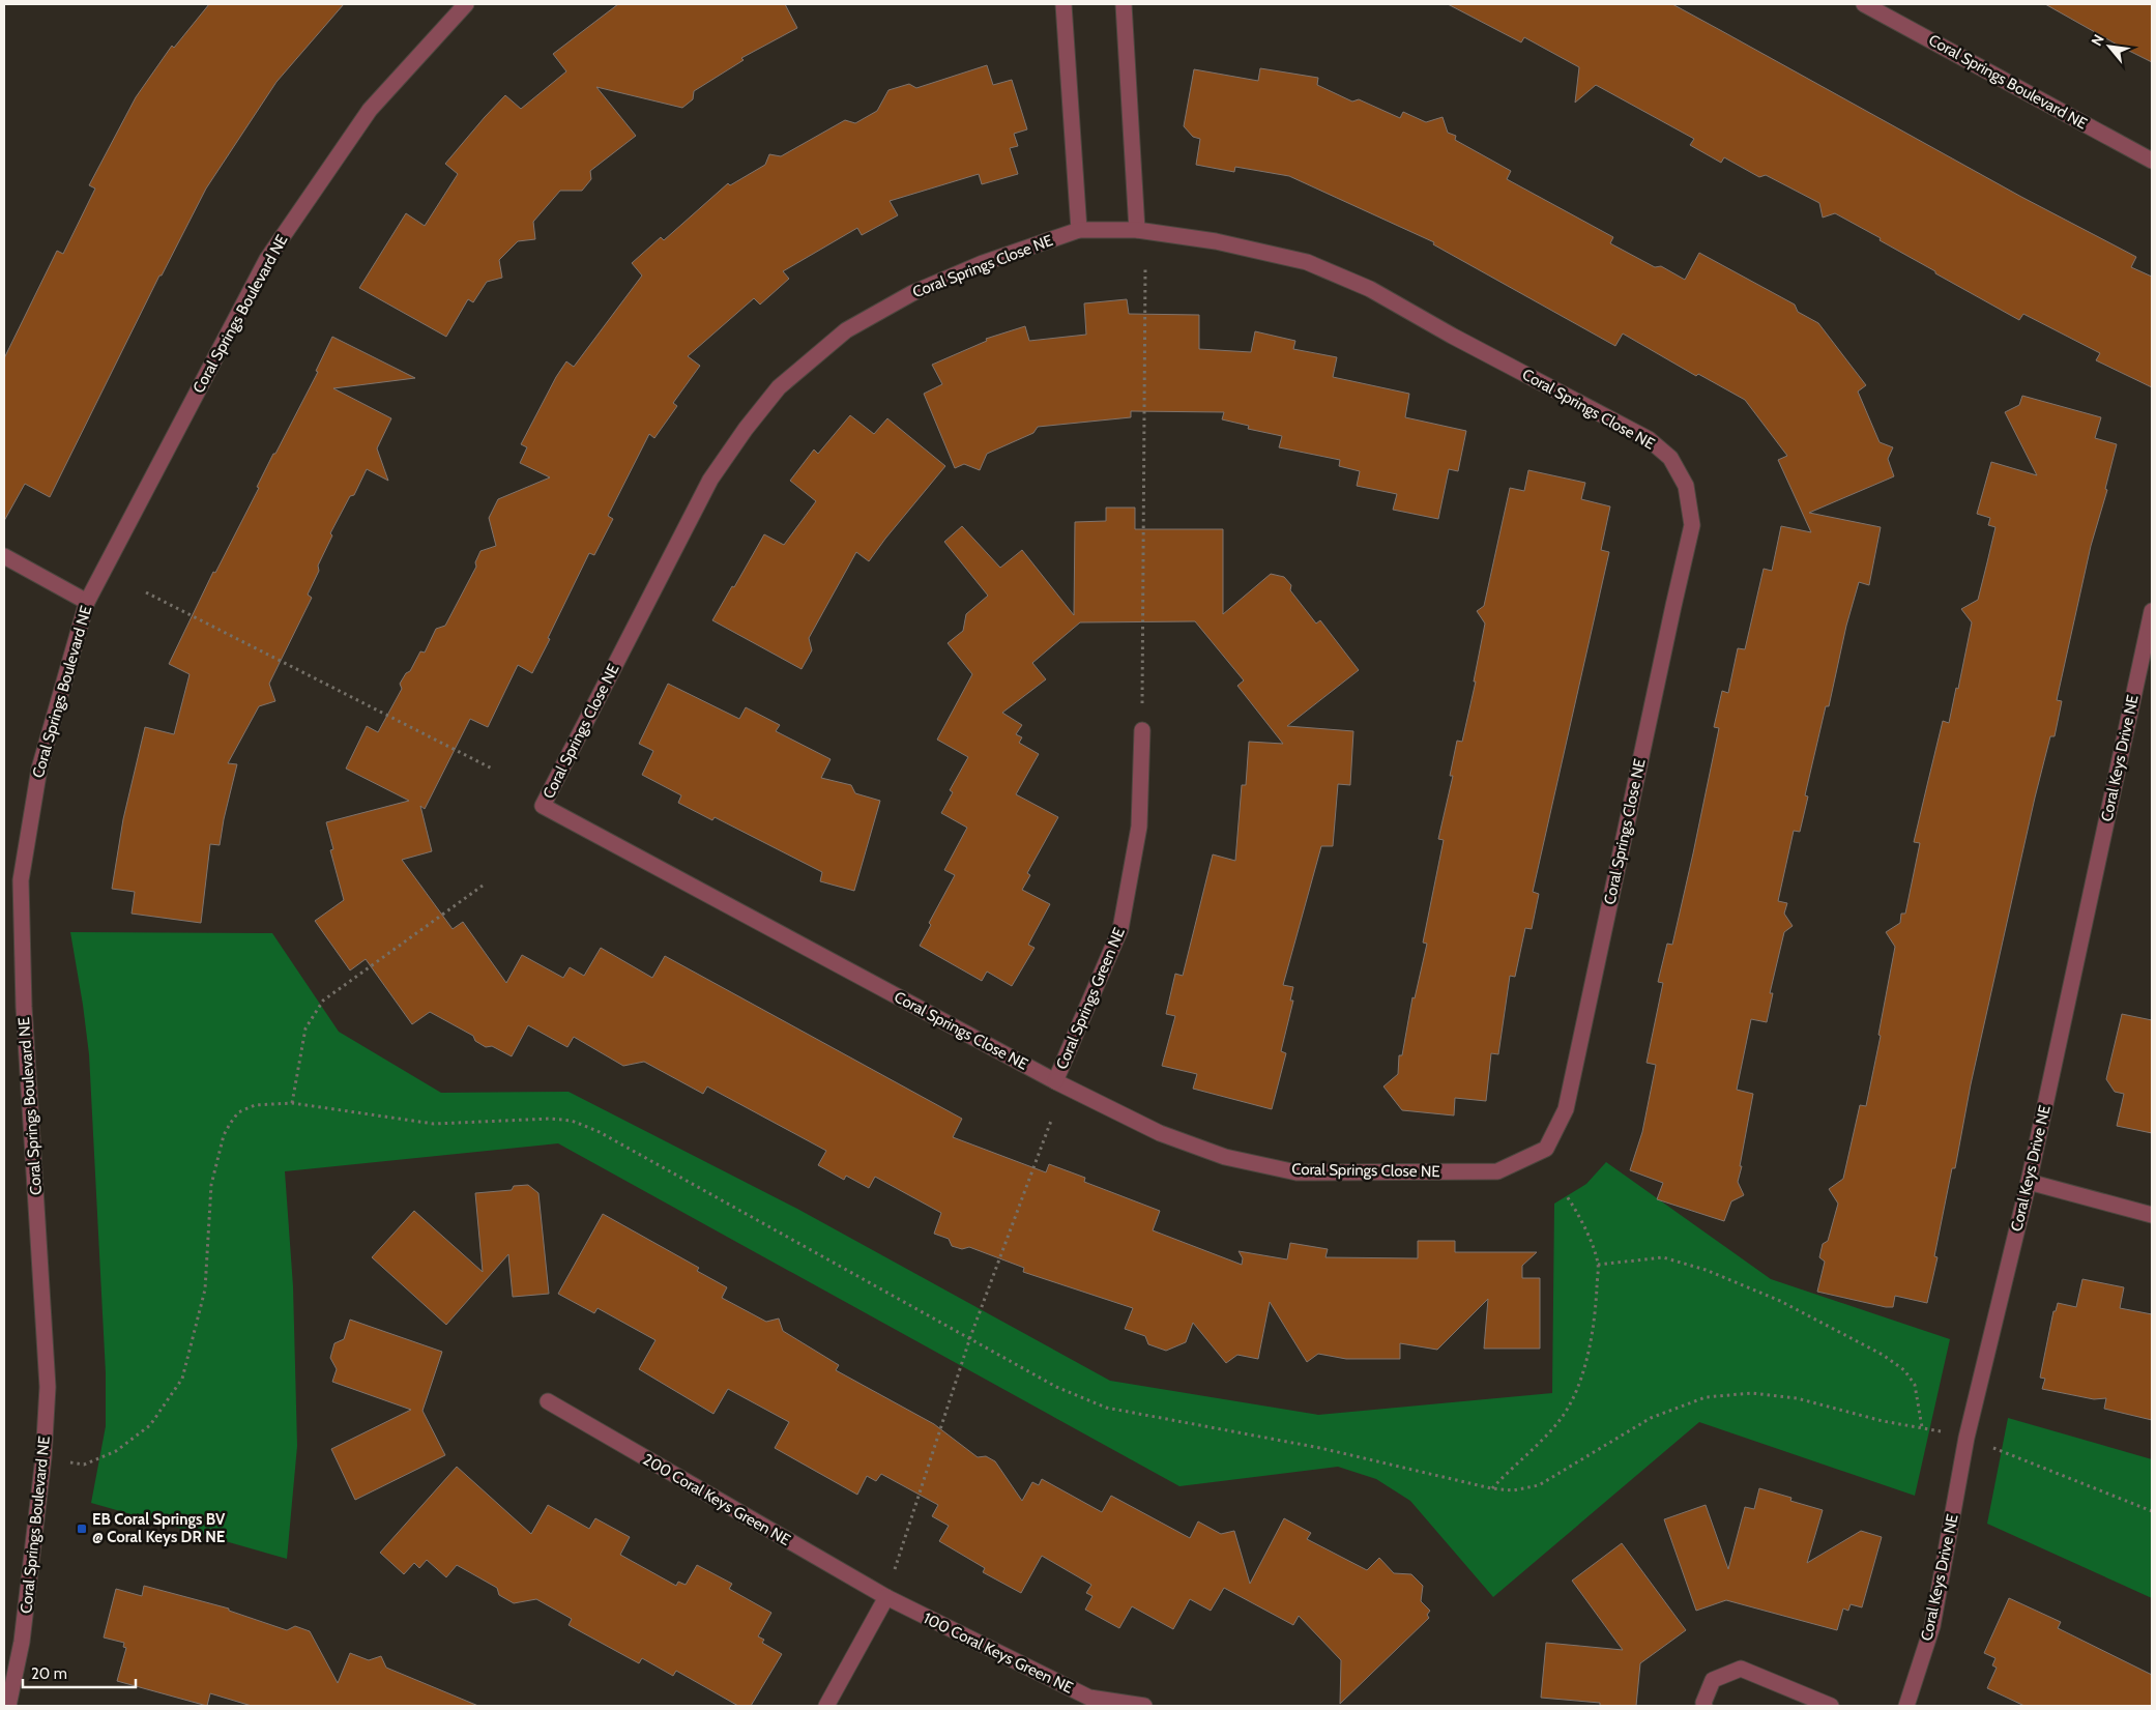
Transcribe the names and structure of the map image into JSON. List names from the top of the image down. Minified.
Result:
{"streets":{"street":["Coral Springs Boulevard NE","Coral Springs Close NE","Coral Keys Drive NE","Coral Springs Green NE","200 Coral Keys Green NE","100 Coral Keys Green NE"]},"crossings":[["Coral Springs Close NE","Coral Springs Green NE"],["200 Coral Keys Green NE","100 Coral Keys Green NE"]],"places":{"transit":["EB Coral Springs BV @ Coral Keys DR NE"]},"scale_bar":"20 m","north":"top left"}
